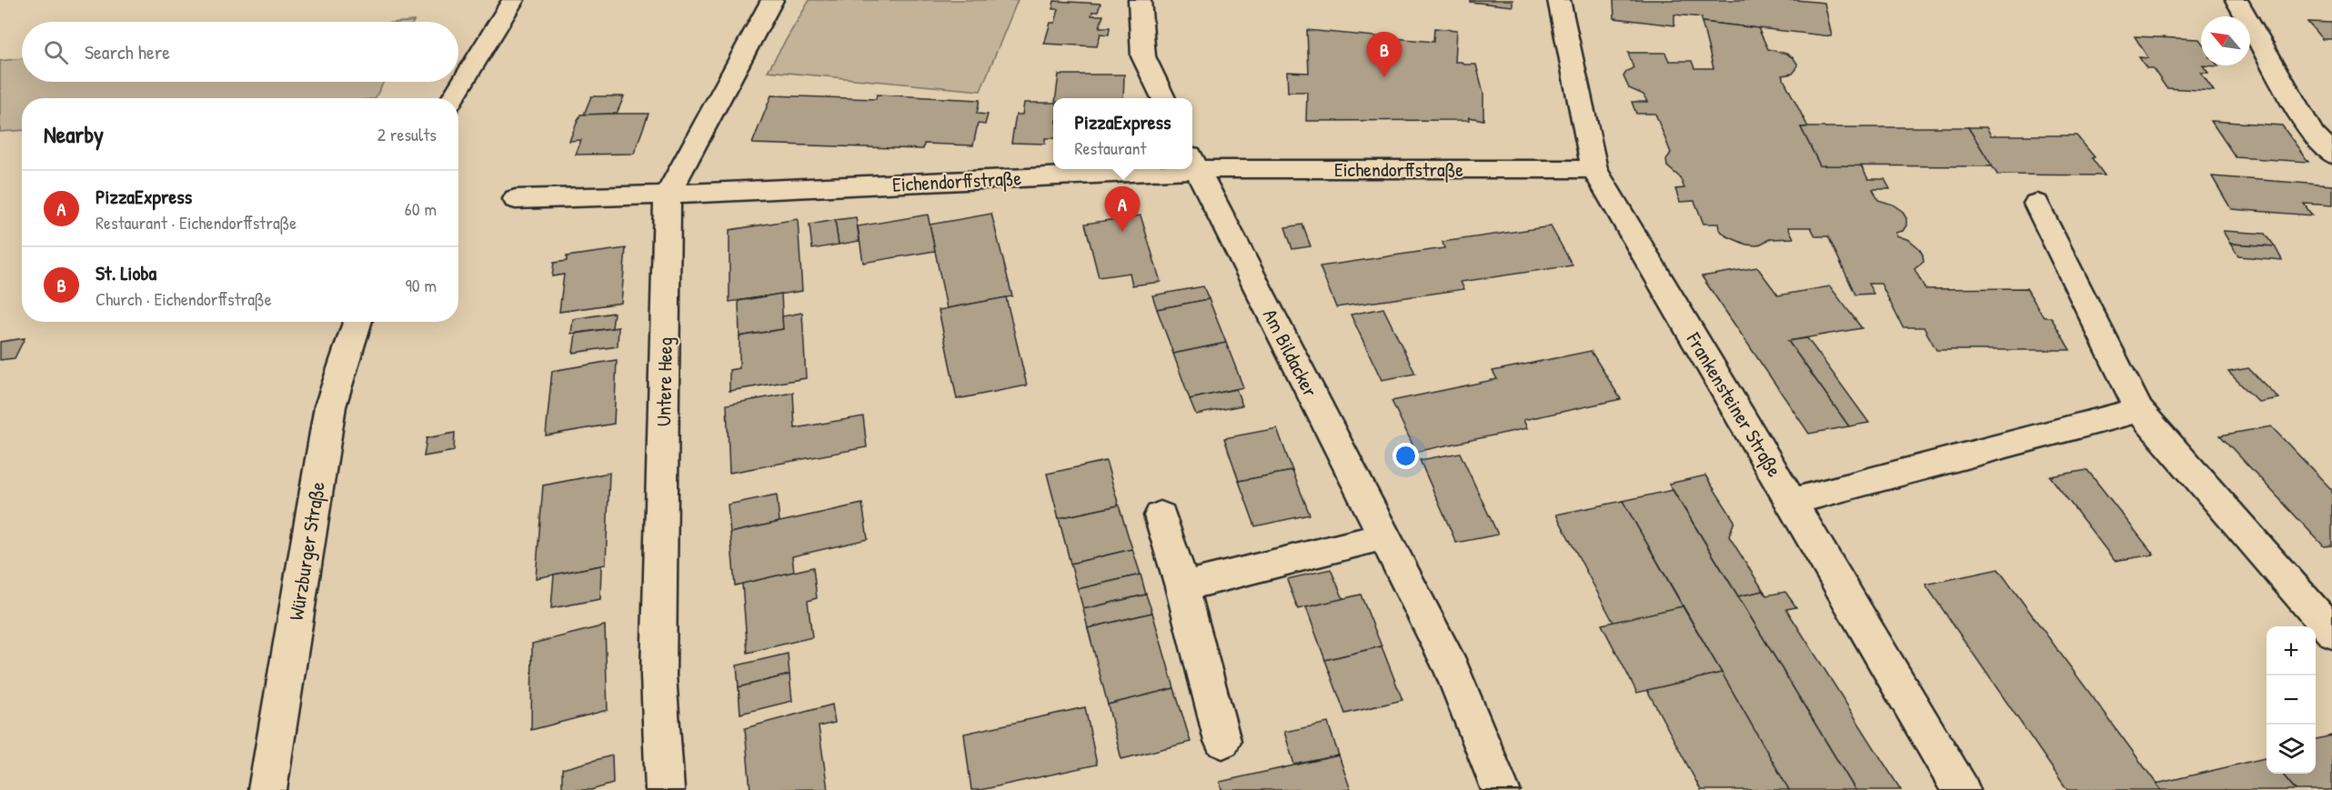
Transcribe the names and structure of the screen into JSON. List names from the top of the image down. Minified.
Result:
{"streets":{"street":["Eichendorffstraße","Am Bildacker","Untere Heeg","Frankensteiner Straße","Würzburger Straße"]},"crossings":[["Eichendorffstraße","Am Bildacker"],["Eichendorffstraße","Untere Heeg"],["Eichendorffstraße","Frankensteiner Straße"]],"north":"top left","page":{"search":"Search here","pins":["B","A"],"popup":["PizzaExpress","Restaurant"],"heading":["Nearby","2 results"],"list":[{"mark":"A","name":"PizzaExpress","note":"Restaurant · Eichendorffstraße","value":"60 m"},{"mark":"B","name":"St. Lioba","note":"Church · Eichendorffstraße","value":"90 m"}],"map_buttons":["+","−"]}}
